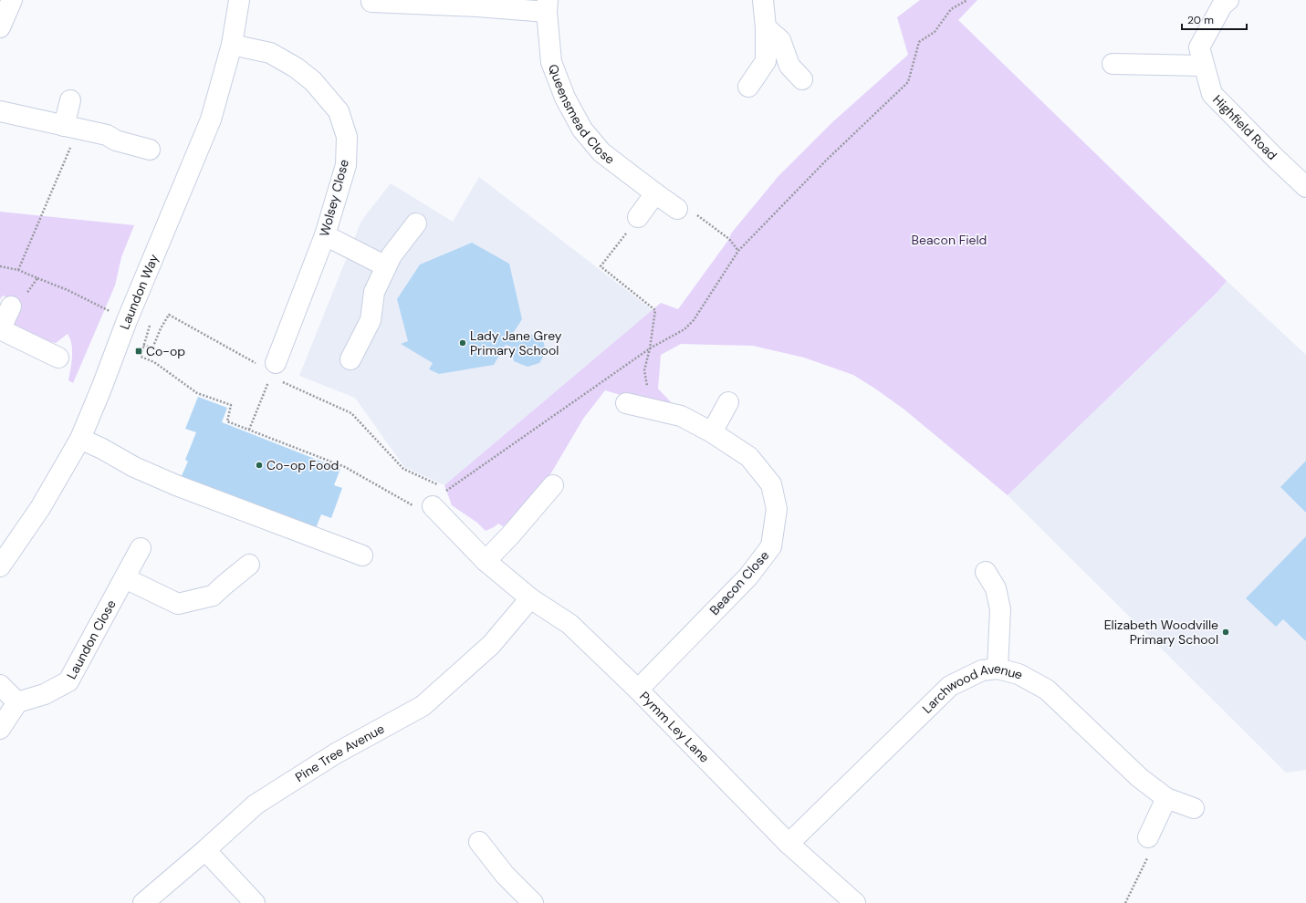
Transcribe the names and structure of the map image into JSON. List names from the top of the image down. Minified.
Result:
{"streets":{"street":["Queensmead Close","Highfield Road","Wolsey Close","Laundon Way","Beacon Close","Laundon Close","Larchwood Avenue","Pymm Ley Lane","Pine Tree Avenue"]},"crossings":[["Wolsey Close","Laundon Way"],["Beacon Close","Pymm Ley Lane"],["Larchwood Avenue","Pymm Ley Lane"],["Pymm Ley Lane","Pine Tree Avenue"]],"parks":["Beacon Field"],"places":{"other":["Lady Jane Grey Primary School","Co-op Food","Elizabeth Woodville Primary School"],"transit":["Co-op"]},"scale_bar":"20 m"}
